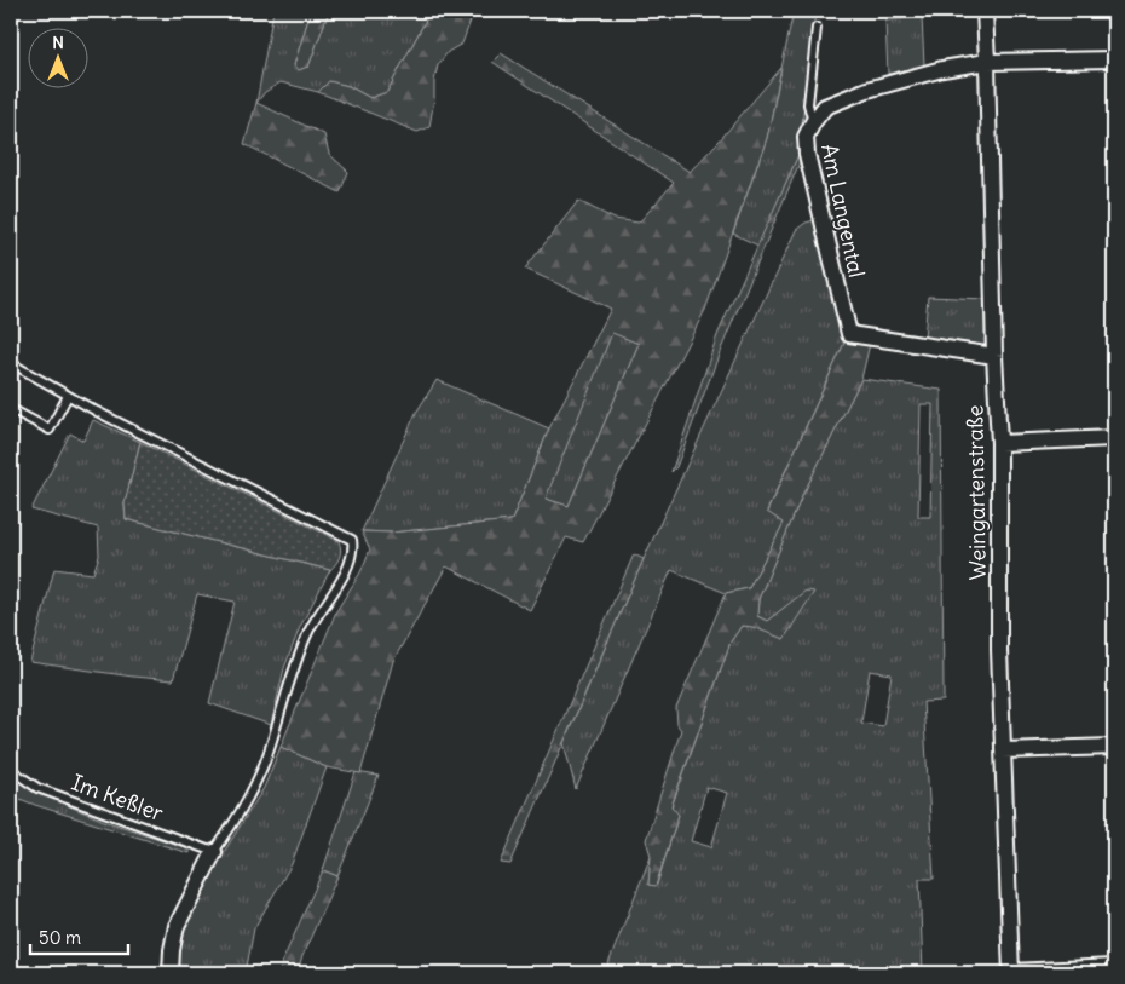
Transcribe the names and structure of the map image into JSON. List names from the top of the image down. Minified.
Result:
{"streets":{"street":["Am Langental","Weingartenstraße"],"lane":["Im Keßler"]},"crossings":[["Am Langental","Weingartenstraße"]],"scale_bar":"50 m","north":"top"}
